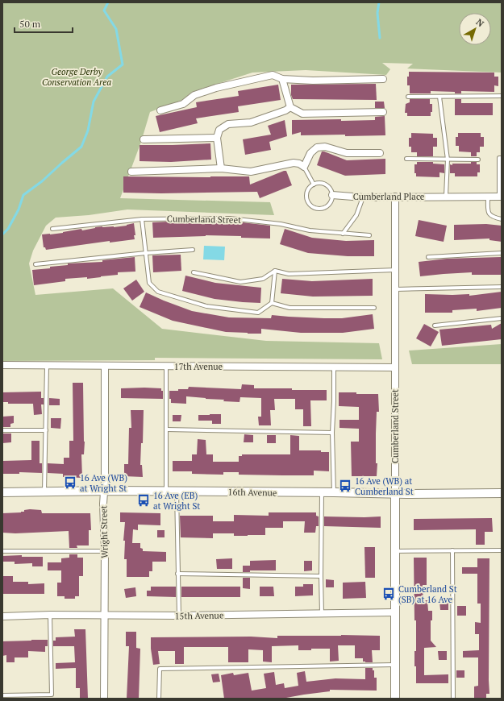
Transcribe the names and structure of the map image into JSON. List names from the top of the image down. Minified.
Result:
{"streets":{"street":["Cumberland Place","Cumberland Street","17th Avenue","16th Avenue","Wright Street","15th Avenue"]},"crossings":[["Cumberland Place","Cumberland Street"],["Cumberland Street","17th Avenue"],["Cumberland Street","16th Avenue"],["Cumberland Street","15th Avenue"],["17th Avenue","Wright Street"],["16th Avenue","Wright Street"],["Wright Street","15th Avenue"]],"parks":["George Derby Conservation Area"],"places":{"bus stop":["16 Ave (WB) at Wright St","16 Ave (WB) at Cumberland St","16 Ave (EB) at Wright St","Cumberland St (SB) at 16 Ave"]},"scale_bar":"50 m","north":"top right"}
